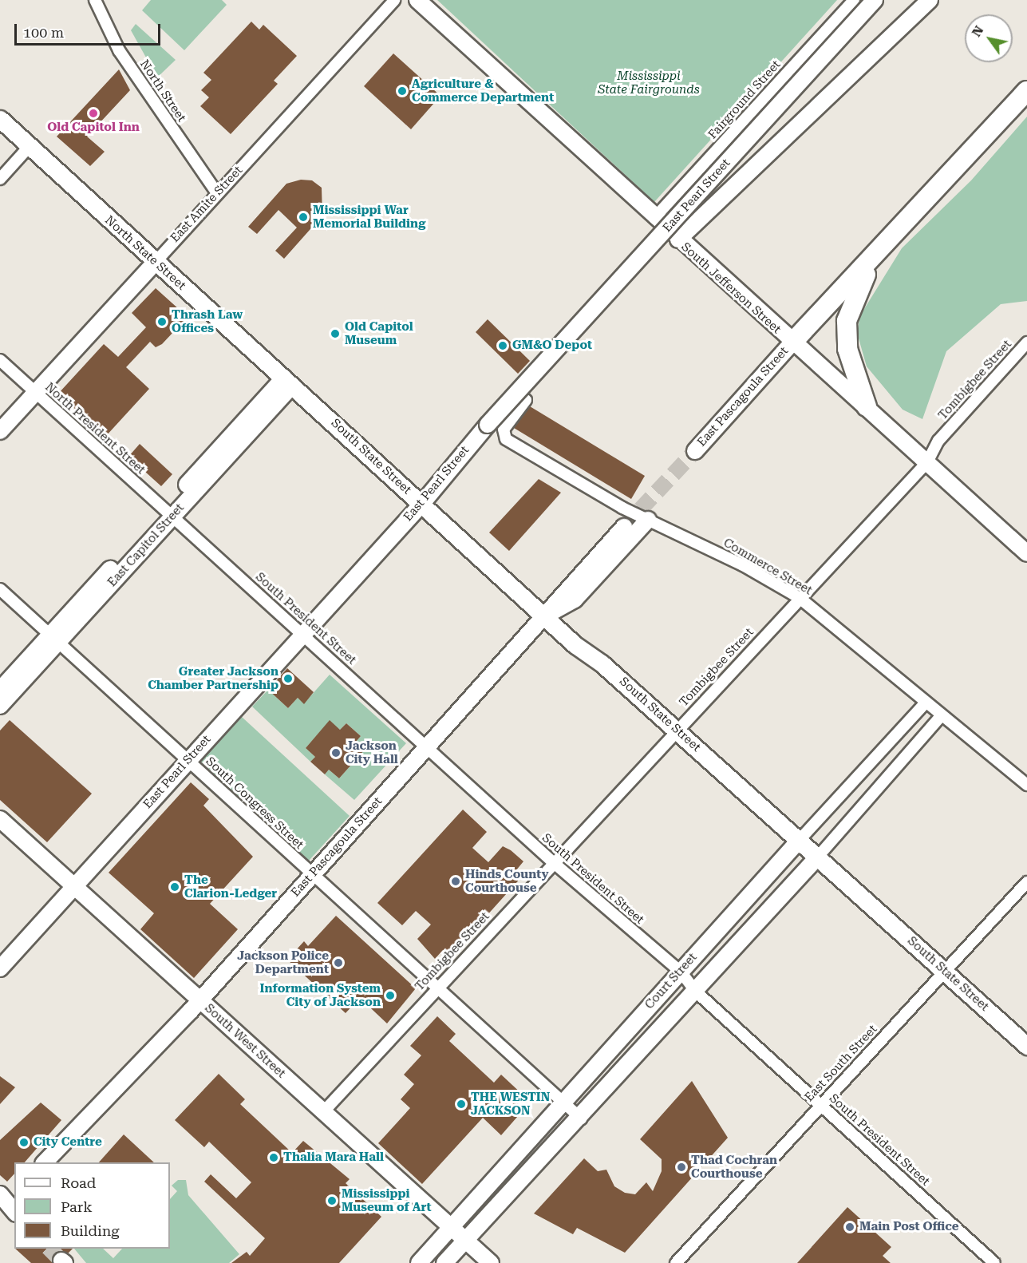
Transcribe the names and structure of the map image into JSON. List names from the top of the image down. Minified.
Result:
{"streets":{"main road":["East Pearl Street","East Amite Street","North State Street","South Jefferson Street","East Pascagoula Street","South State Street","East Capitol Street","Court Street","South West Street"],"street":["North Street","Fairground Street","Tombigbee Street","North President Street","Commerce Street","South President Street","South Congress Street","East South Street"]},"crossings":[["North Street","East Amite Street"],["Fairground Street","South Jefferson Street"],["East Pearl Street","South State Street"],["East Pearl Street","South President Street"],["East Pearl Street","South Congress Street"],["East Pearl Street","South West Street"],["East Amite Street","North State Street"],["East Amite Street","North President Street"],["North State Street","South State Street"],["North State Street","East Capitol Street"],["South Jefferson Street","Tombigbee Street"],["South Jefferson Street","East Pascagoula Street"],["Tombigbee Street","South State Street"],["Tombigbee Street","Commerce Street"],["Tombigbee Street","South President Street"],["Tombigbee Street","South Congress Street"],["Tombigbee Street","South West Street"],["East Pascagoula Street","South State Street"],["East Pascagoula Street","South President Street"],["East Pascagoula Street","South Congress Street"],["East Pascagoula Street","South West Street"],["North President Street","East Capitol Street"],["North President Street","South President Street"],["South State Street","East Capitol Street"],["South State Street","Court Street"],["South State Street","East South Street"],["East Capitol Street","South President Street"],["East Capitol Street","South Congress Street"],["Commerce Street","Court Street"],["South President Street","Court Street"],["South President Street","East South Street"],["South Congress Street","Court Street"],["Court Street","South West Street"]],"parks":["Mississippi State Fairgrounds"],"places":["Agriculture & Commerce Department","Old Capitol Inn","Mississippi War Memorial Building","Thrash Law Offices","Old Capitol Museum","GM&O Depot","Greater Jackson Chamber Partnership","Jackson City Hall","Hinds County Courthouse","The Clarion-Ledger","Jackson Police Department","Information System City of Jackson","THE WESTIN JACKSON","City Centre","Thalia Mara Hall","Thad Cochran Courthouse","Mississippi Museum of Art","Main Post Office"],"legend":["Road","Park","Building"],"scale_bar":"100 m","north":"top left"}
